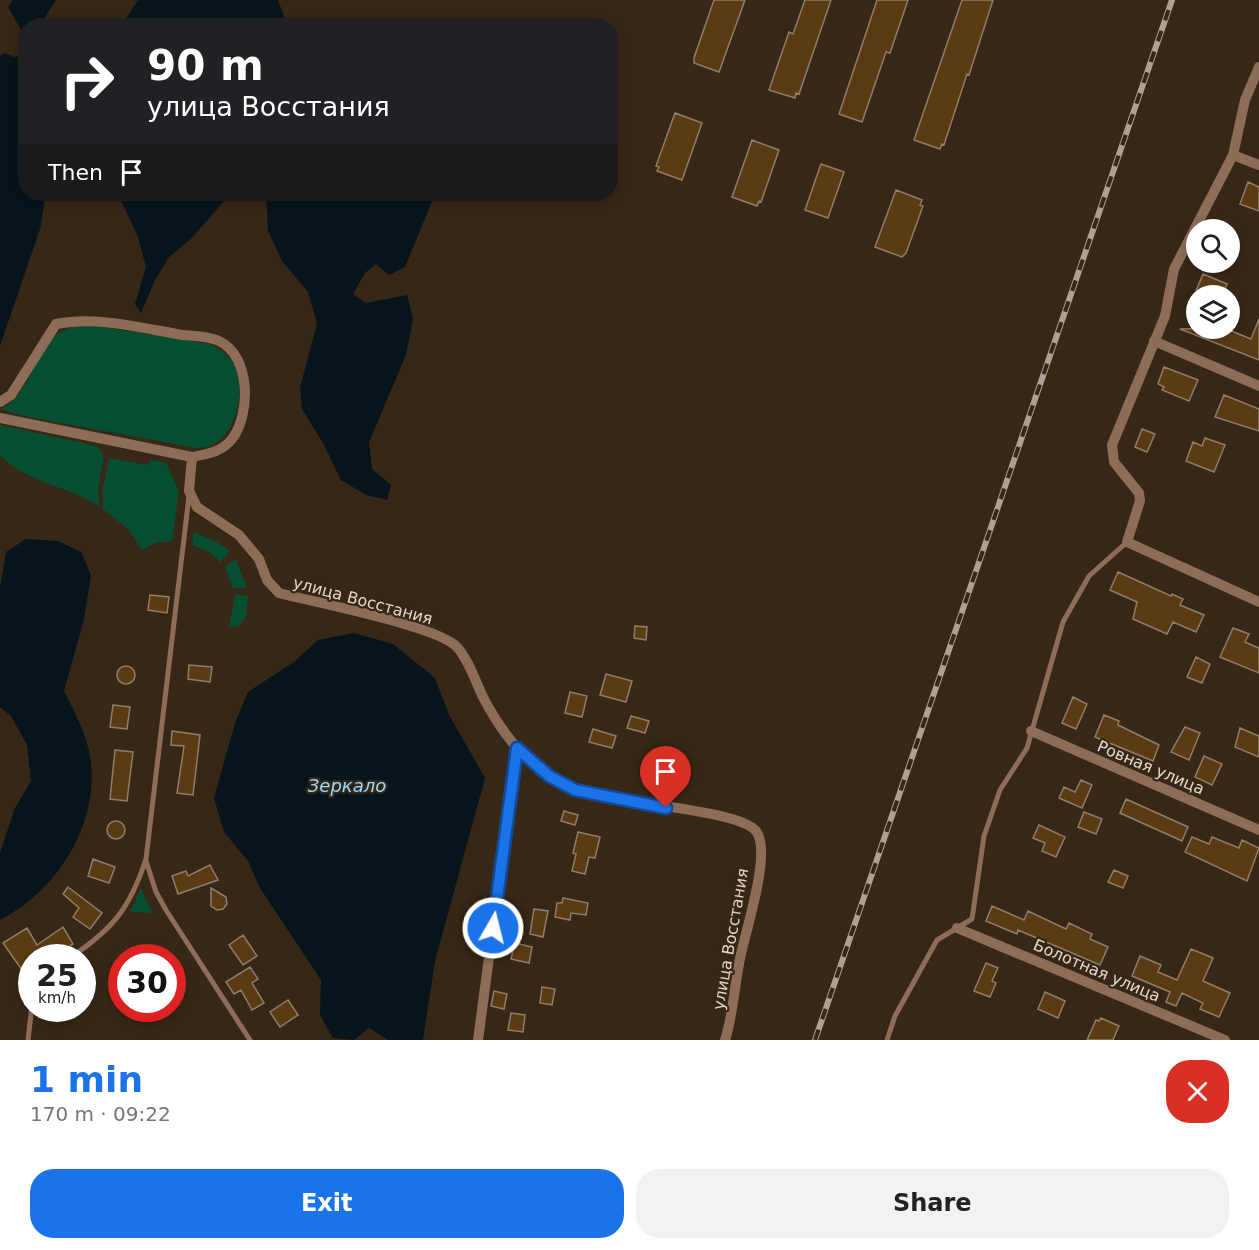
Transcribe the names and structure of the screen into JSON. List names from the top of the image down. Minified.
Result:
{"streets":{"street":["улица Восстания","Ровная улица","Болотная улица"]},"water":["Зеркало"],"page":{"turn":["90 m","улица Восстания"],"then":"Then","speed":"25 km/h","limit":"30","heading":["1 min","170 m · 09:22"],"buttons":["Exit","Share"]}}
